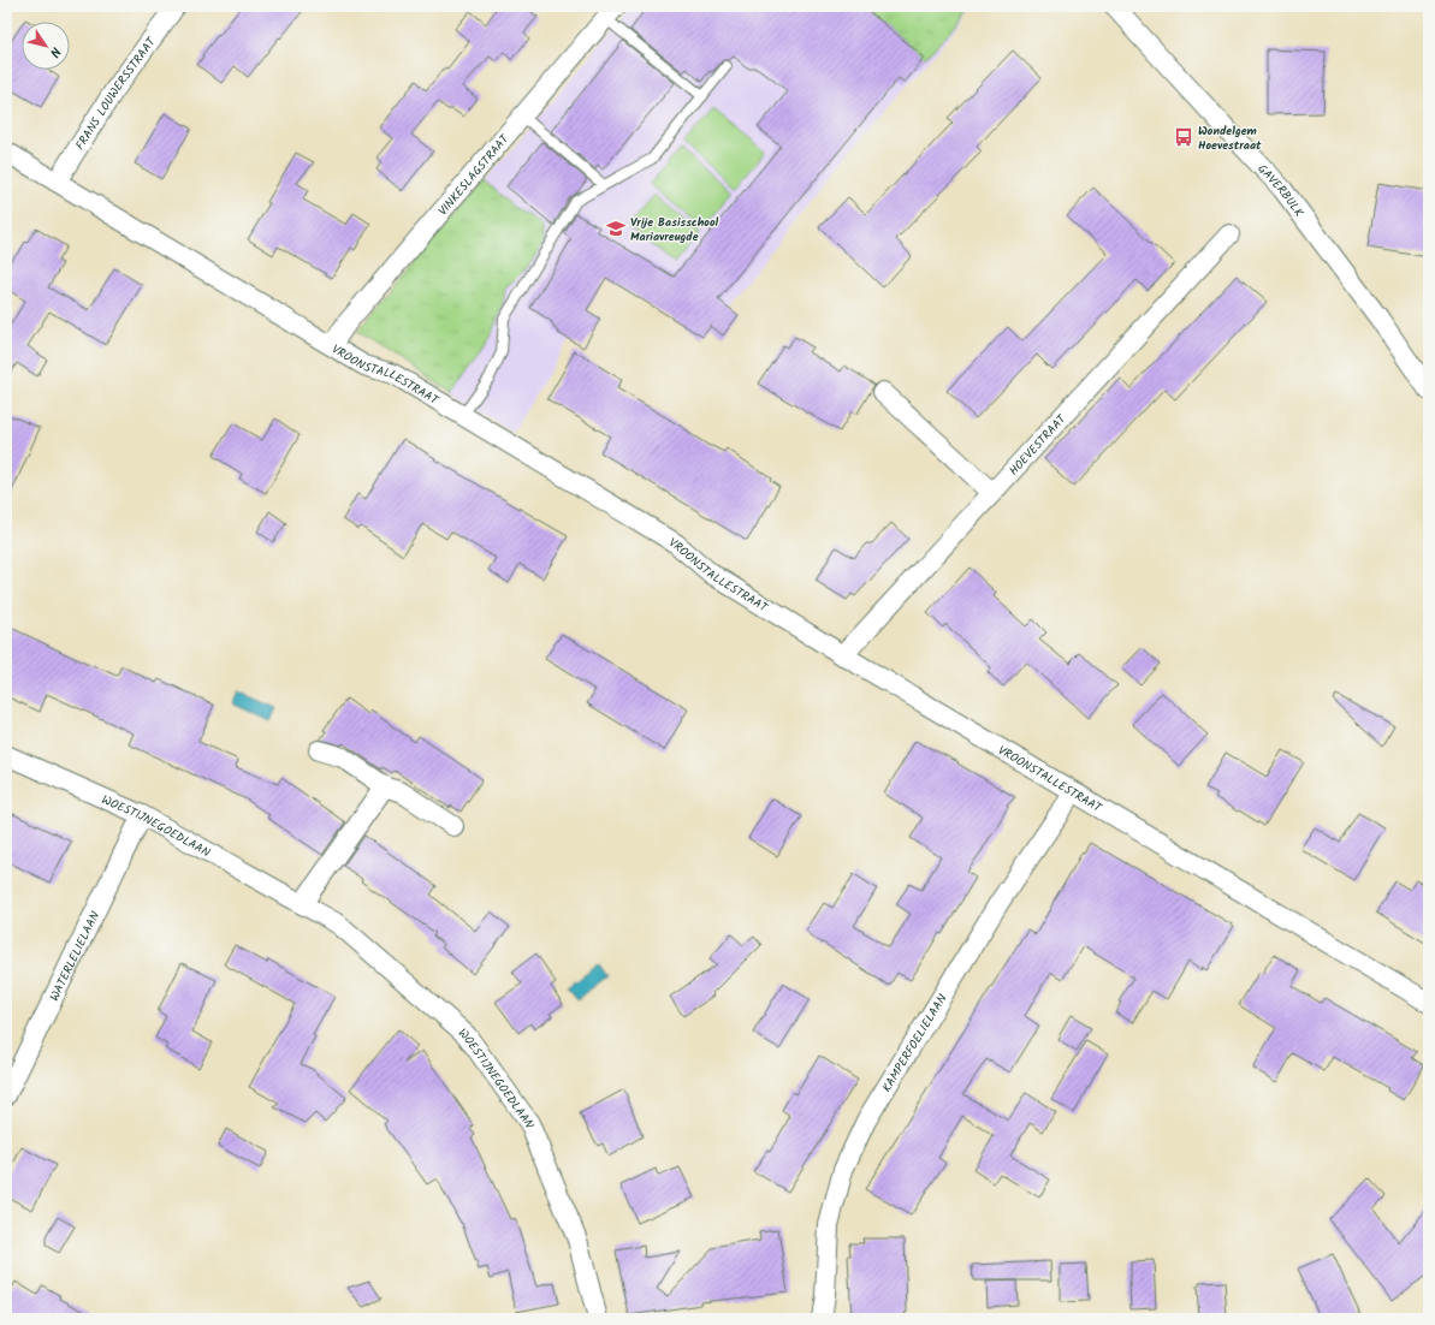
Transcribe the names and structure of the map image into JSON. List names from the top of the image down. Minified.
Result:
{"streets":{"street":["FRANS LOUWERSSTRAAT","VINKESLAGSTRAAT","GAVERBULK","VROONSTALLESTRAAT","HOEVESTRAAT","WOESTIJNEGOEDLAAN","WATERLELIELAAN","KAMPERFOELIELAAN"]},"crossings":[["FRANS LOUWERSSTRAAT","VROONSTALLESTRAAT"],["VINKESLAGSTRAAT","VROONSTALLESTRAAT"],["VROONSTALLESTRAAT","HOEVESTRAAT"],["VROONSTALLESTRAAT","KAMPERFOELIELAAN"],["WOESTIJNEGOEDLAAN","WATERLELIELAAN"]],"places":{"bus stop":["Wondelgem Hoevestraat"],"school or university":["Vrije Basisschool Mariavreugde"]},"north":"bottom right"}
